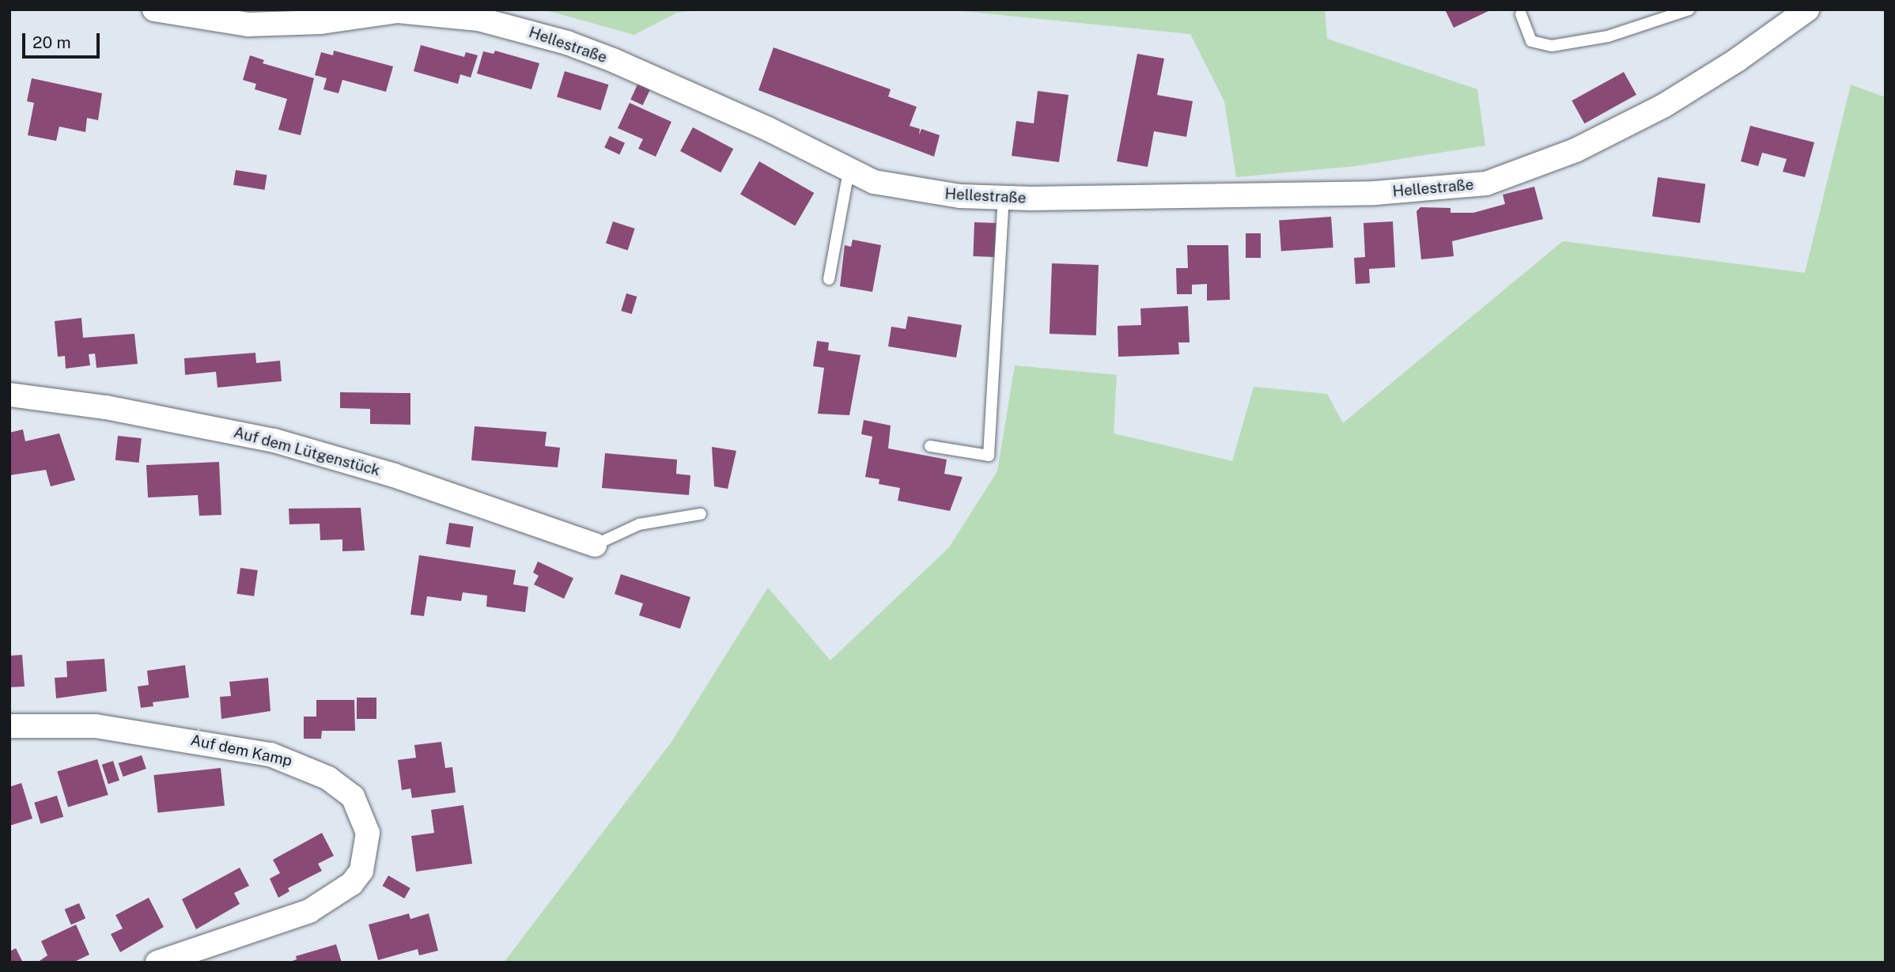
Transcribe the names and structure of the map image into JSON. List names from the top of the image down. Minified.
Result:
{"streets":{"street":["Hellestraße","Auf dem Lütgenstück","Auf dem Kamp"]},"scale_bar":"20 m"}
